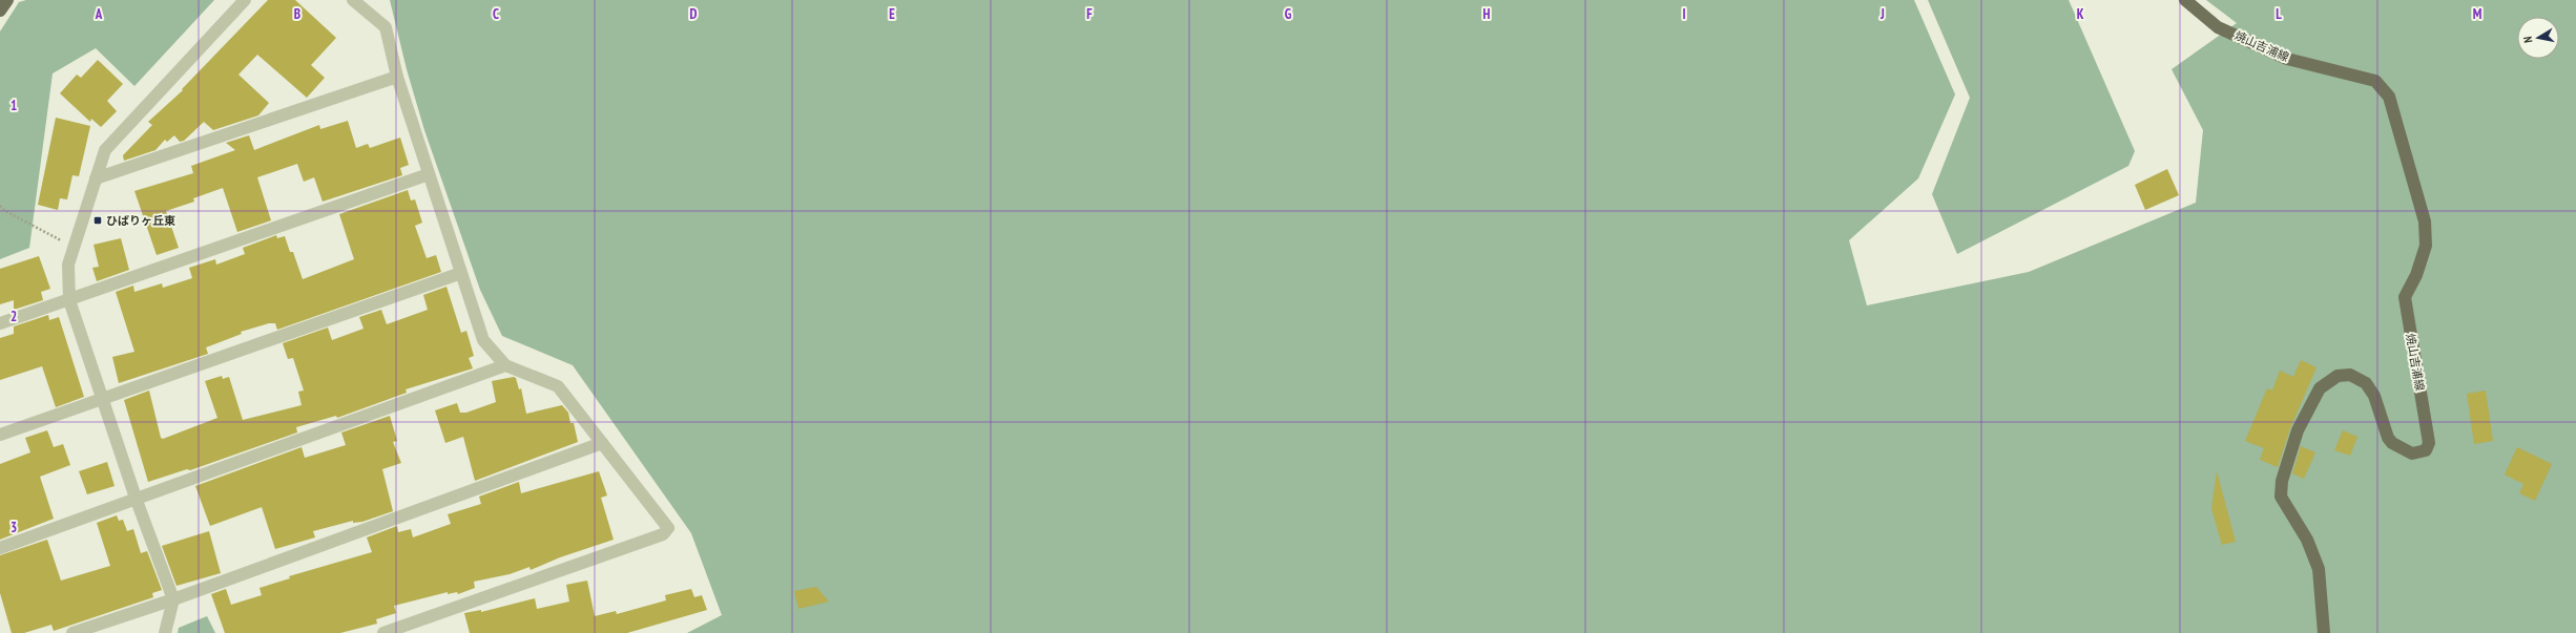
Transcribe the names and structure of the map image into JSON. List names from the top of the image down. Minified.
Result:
{"streets":{"main road":["焼山吉浦線"]},"places":{"transit":["ひばりヶ丘東"]},"north":"left","grid":{"columns":["A","B","C","D","E","F","G","H","I","J","K","L","M"],"rows":["1","2","3"]}}
